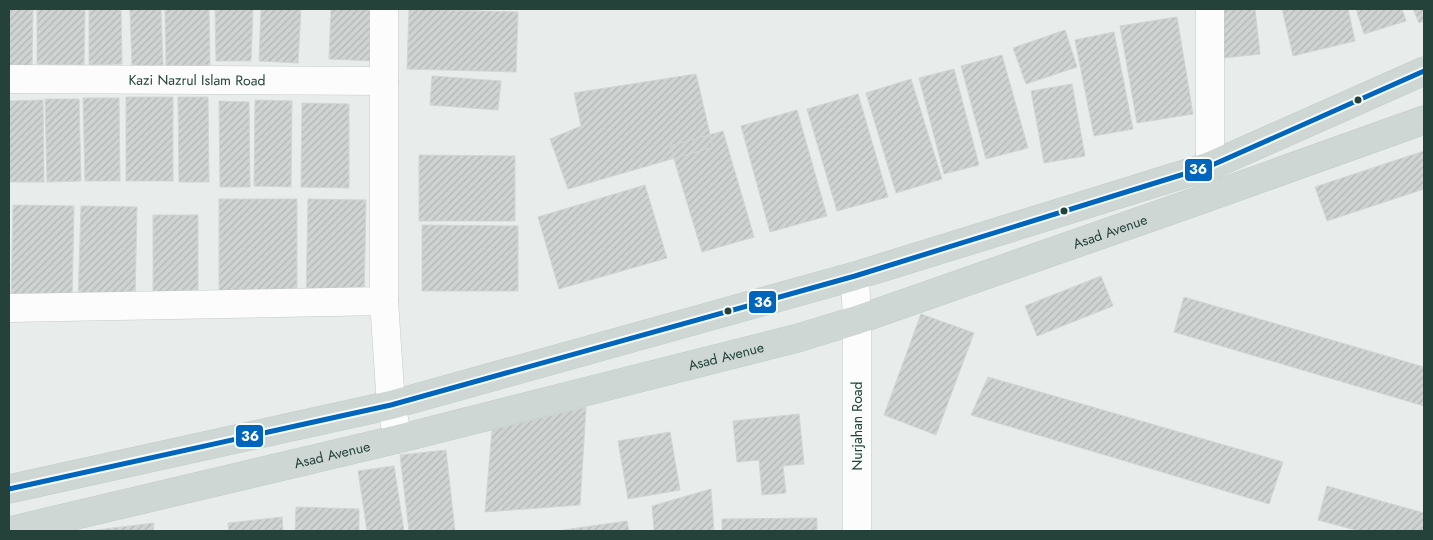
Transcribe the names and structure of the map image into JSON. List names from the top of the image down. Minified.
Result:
{"streets":{"main road":["Asad Avenue"],"street":["Kazi Nazrul Islam Road","Nurjahan Road"]},"crossings":[["Asad Avenue","Nurjahan Road"]],"lines":["transit line 36"]}
